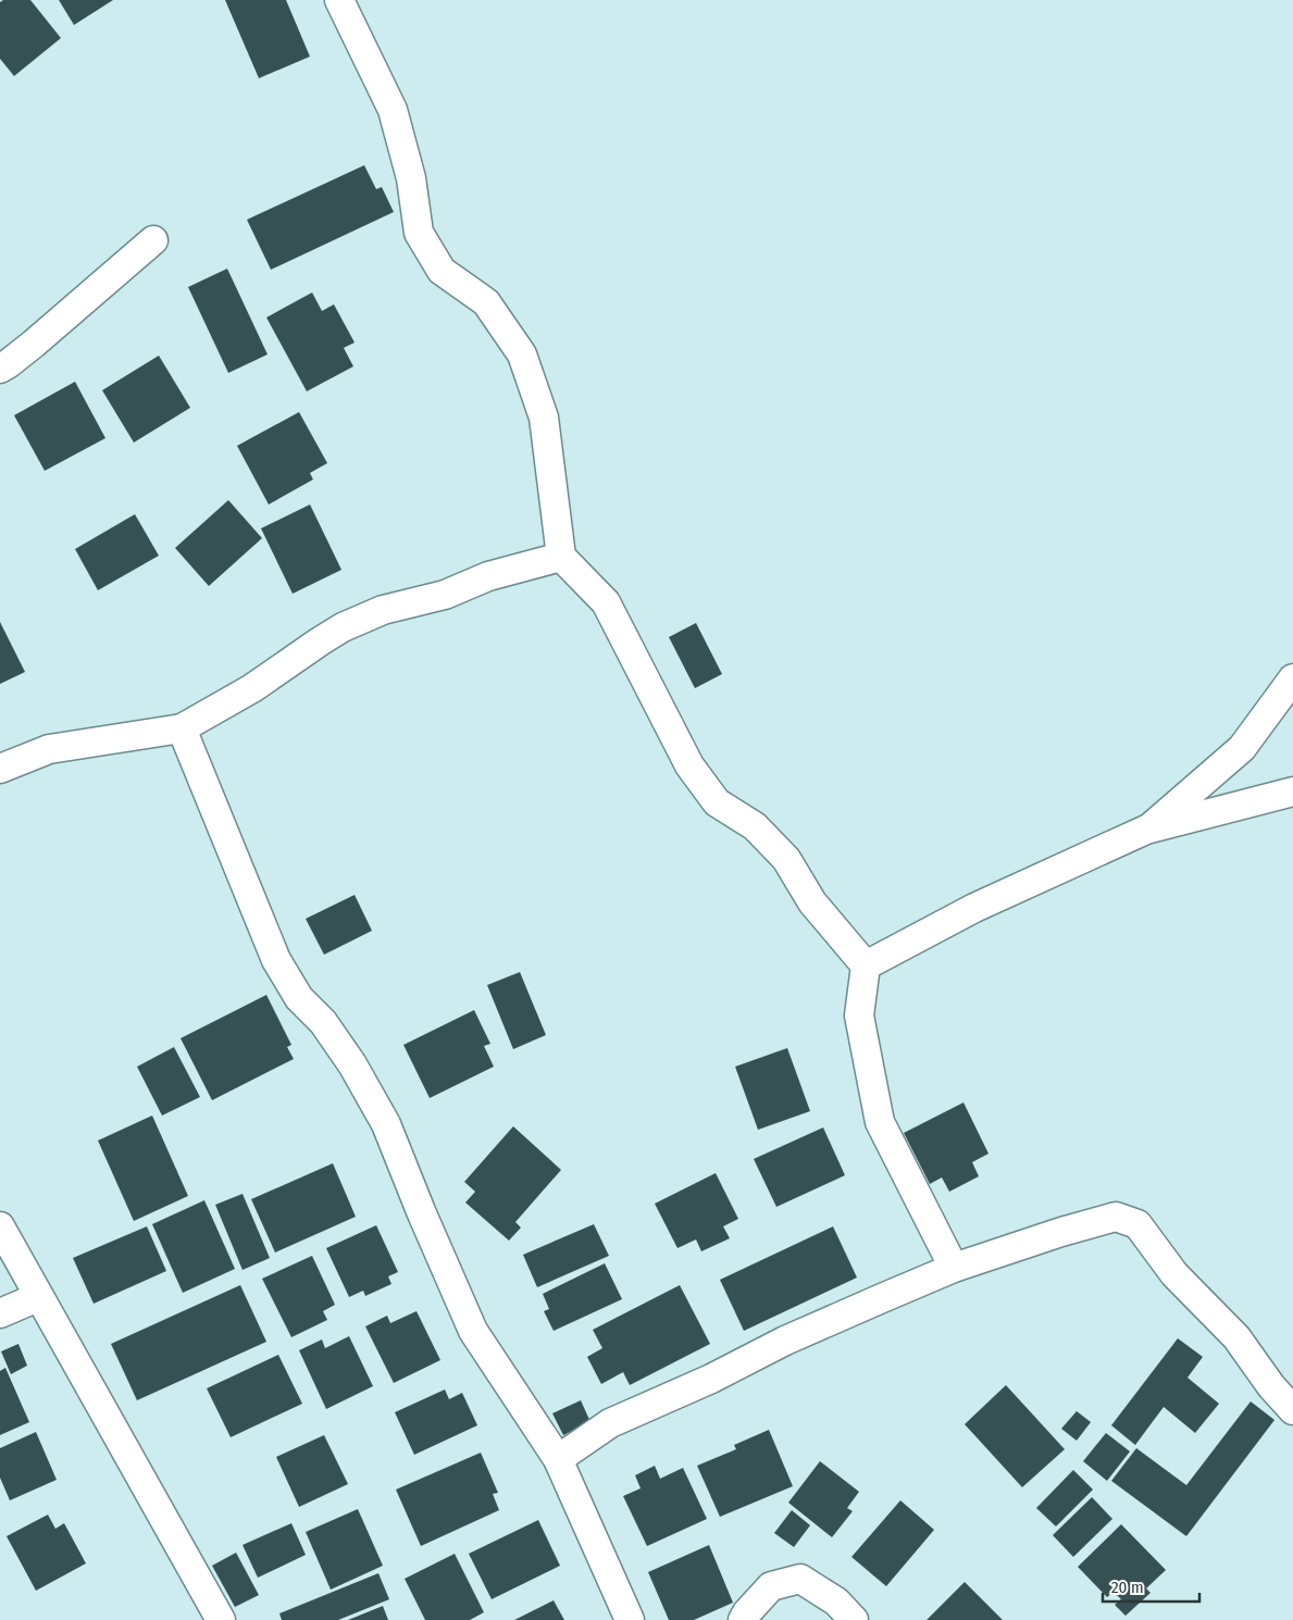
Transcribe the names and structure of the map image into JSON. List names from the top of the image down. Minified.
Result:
{"scale_bar":"20 m"}
